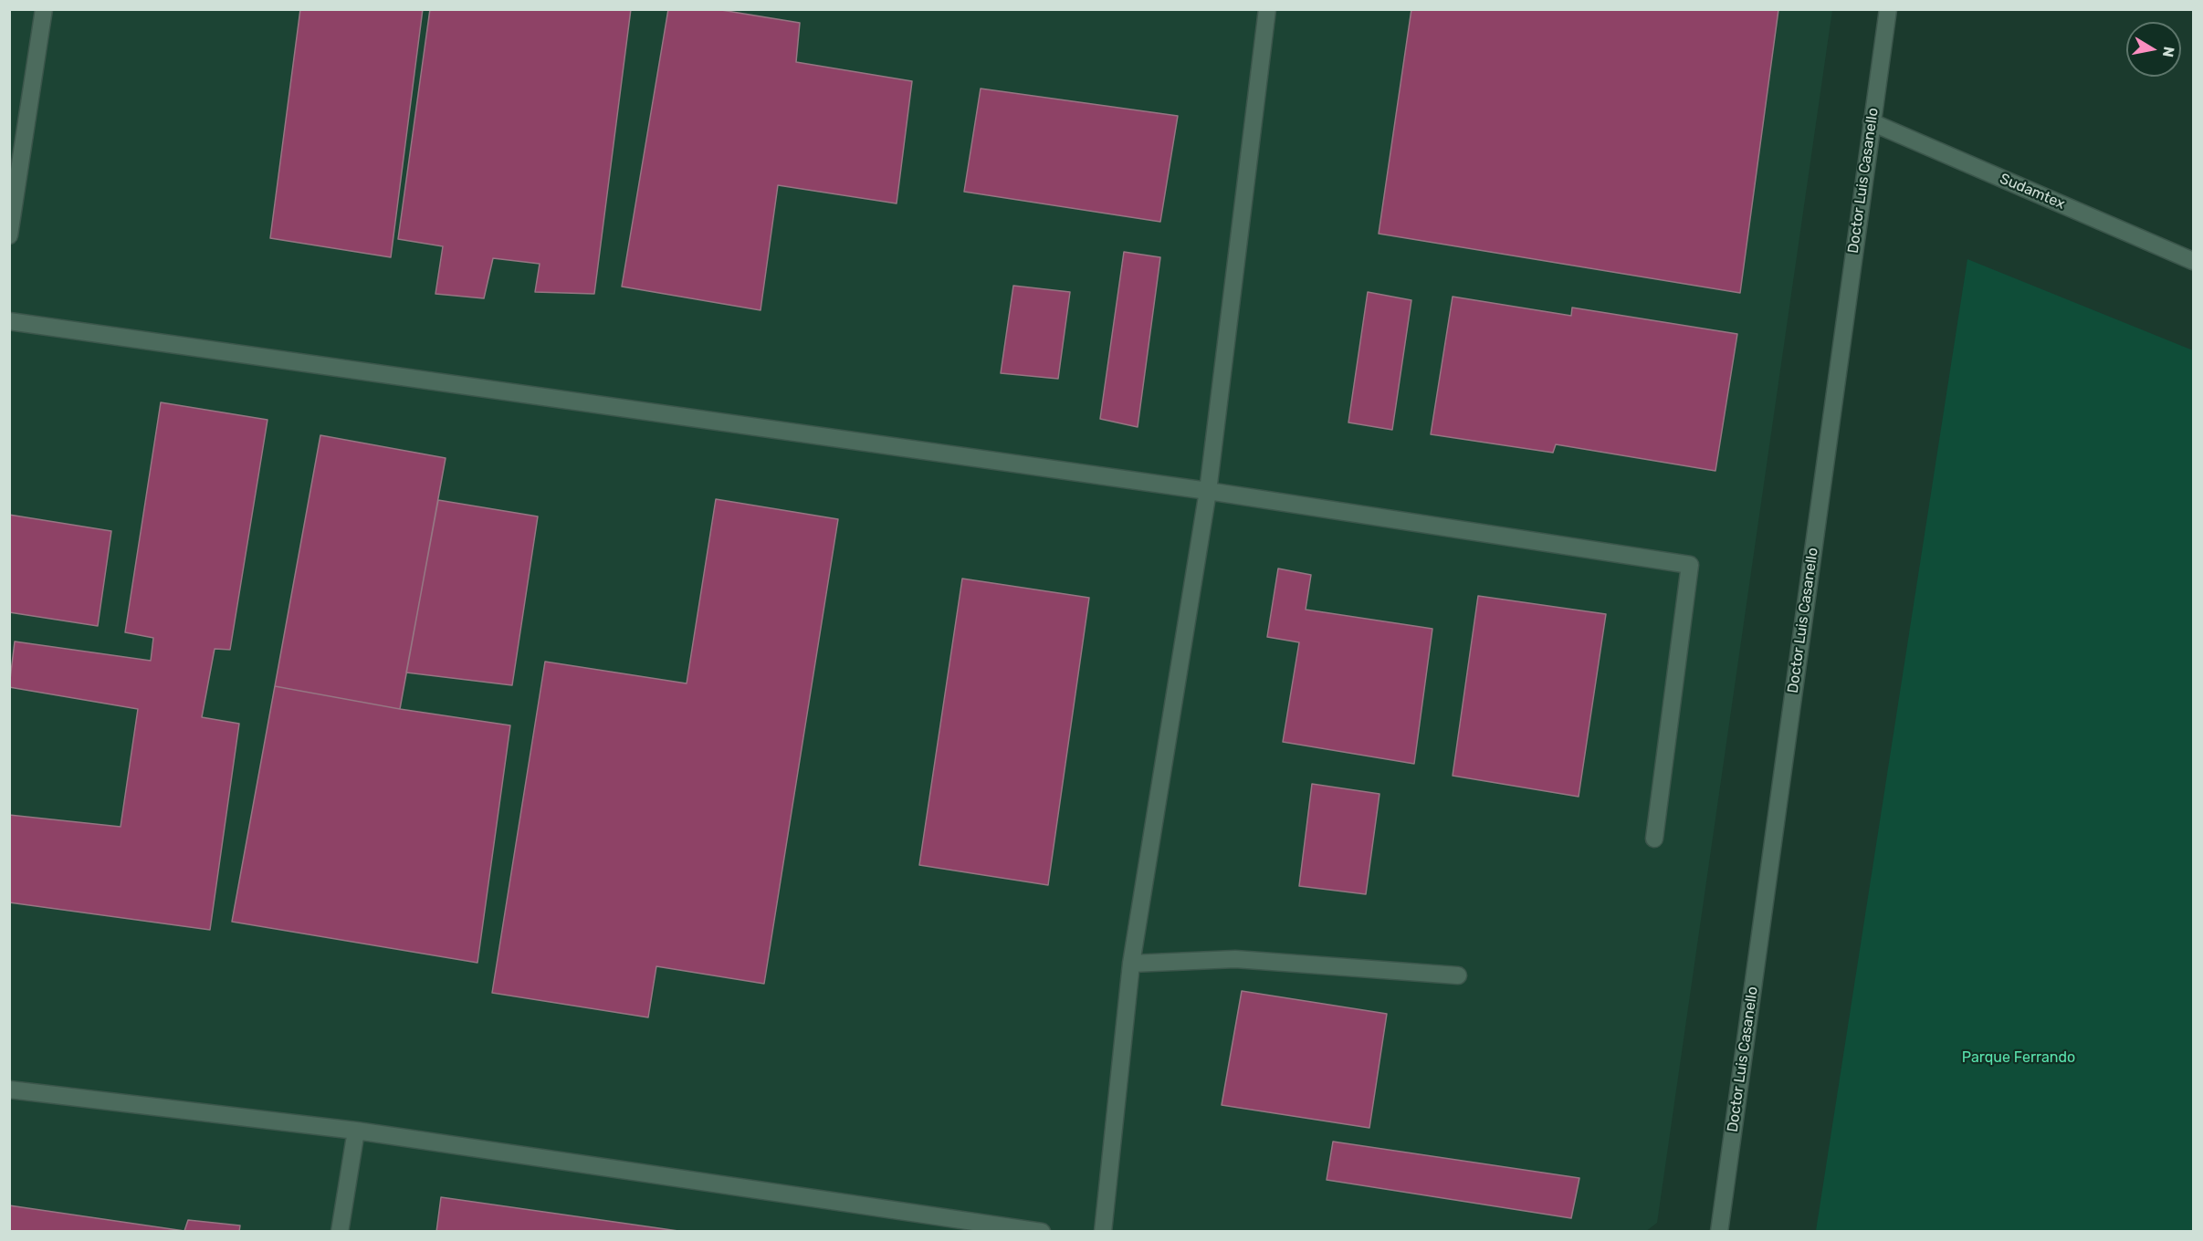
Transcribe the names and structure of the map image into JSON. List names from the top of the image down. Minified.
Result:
{"streets":{"street":["Doctor Luis Casanello","Sudamtex"]},"crossings":[["Doctor Luis Casanello","Sudamtex"]],"parks":["Parque Ferrando"],"north":"right"}
